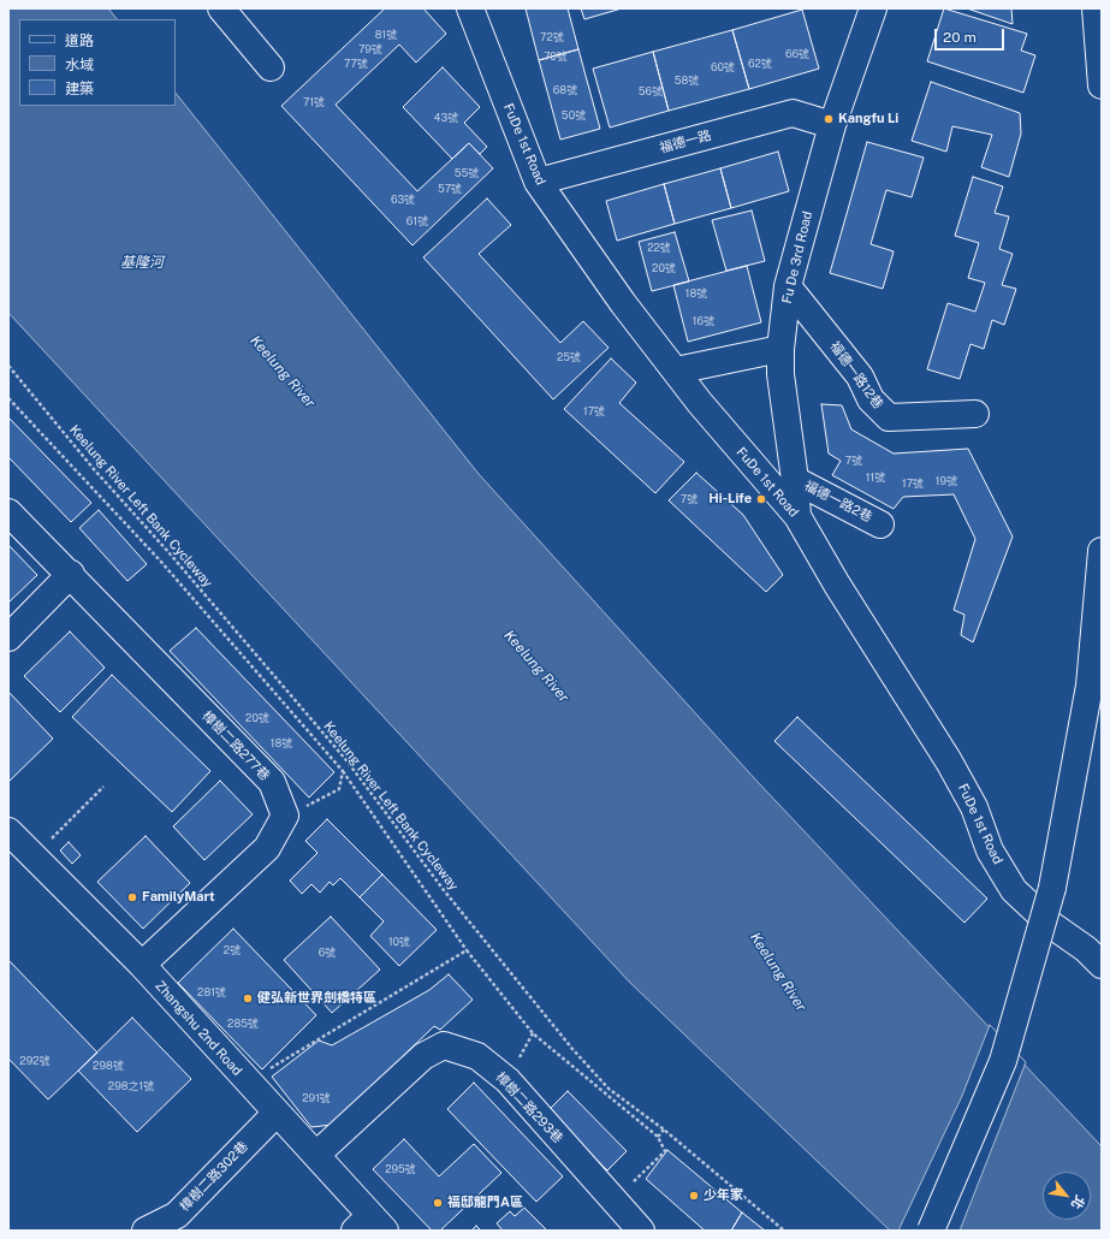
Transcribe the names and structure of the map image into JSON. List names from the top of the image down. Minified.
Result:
{"streets":{"main road":["福德一路","FuDe 1st Road","Fu De 3rd Road","福德一路12巷","福德一路2巷","樟樹二路277巷","Zhangshu 2nd Road","樟樹二路293巷","樟樹二路302巷"],"path":["Keelung River Left Bank Cycleway"]},"crossings":[["福德一路","FuDe 1st Road"],["福德一路","Fu De 3rd Road"],["FuDe 1st Road","Fu De 3rd Road"],["Fu De 3rd Road","福德一路12巷"],["Fu De 3rd Road","福德一路2巷"],["樟樹二路277巷","Zhangshu 2nd Road"],["Zhangshu 2nd Road","樟樹二路293巷"],["Zhangshu 2nd Road","樟樹二路302巷"]],"water":["基隆河","Keelung River"],"places":["Kangfu Li","Hi-Life","FamilyMart","健弘新世界劍橋特區","少年家","福邸龍門A區"],"house_numbers":["81號","72號","79號","66號","70號","77號","62號","60號","58號","68號","56號","71號","50號","43號","55號","57號","63號","61號","22號","20號","18號","16號","25號","17號","7號","11號","19號","17號","7號","20號","18號","10號","2號","6號","281號","285號","292號","298號","298之1號","291號","295號"],"legend":["道路","水域","建築"],"scale_bar":"20 m","north":"bottom right"}
